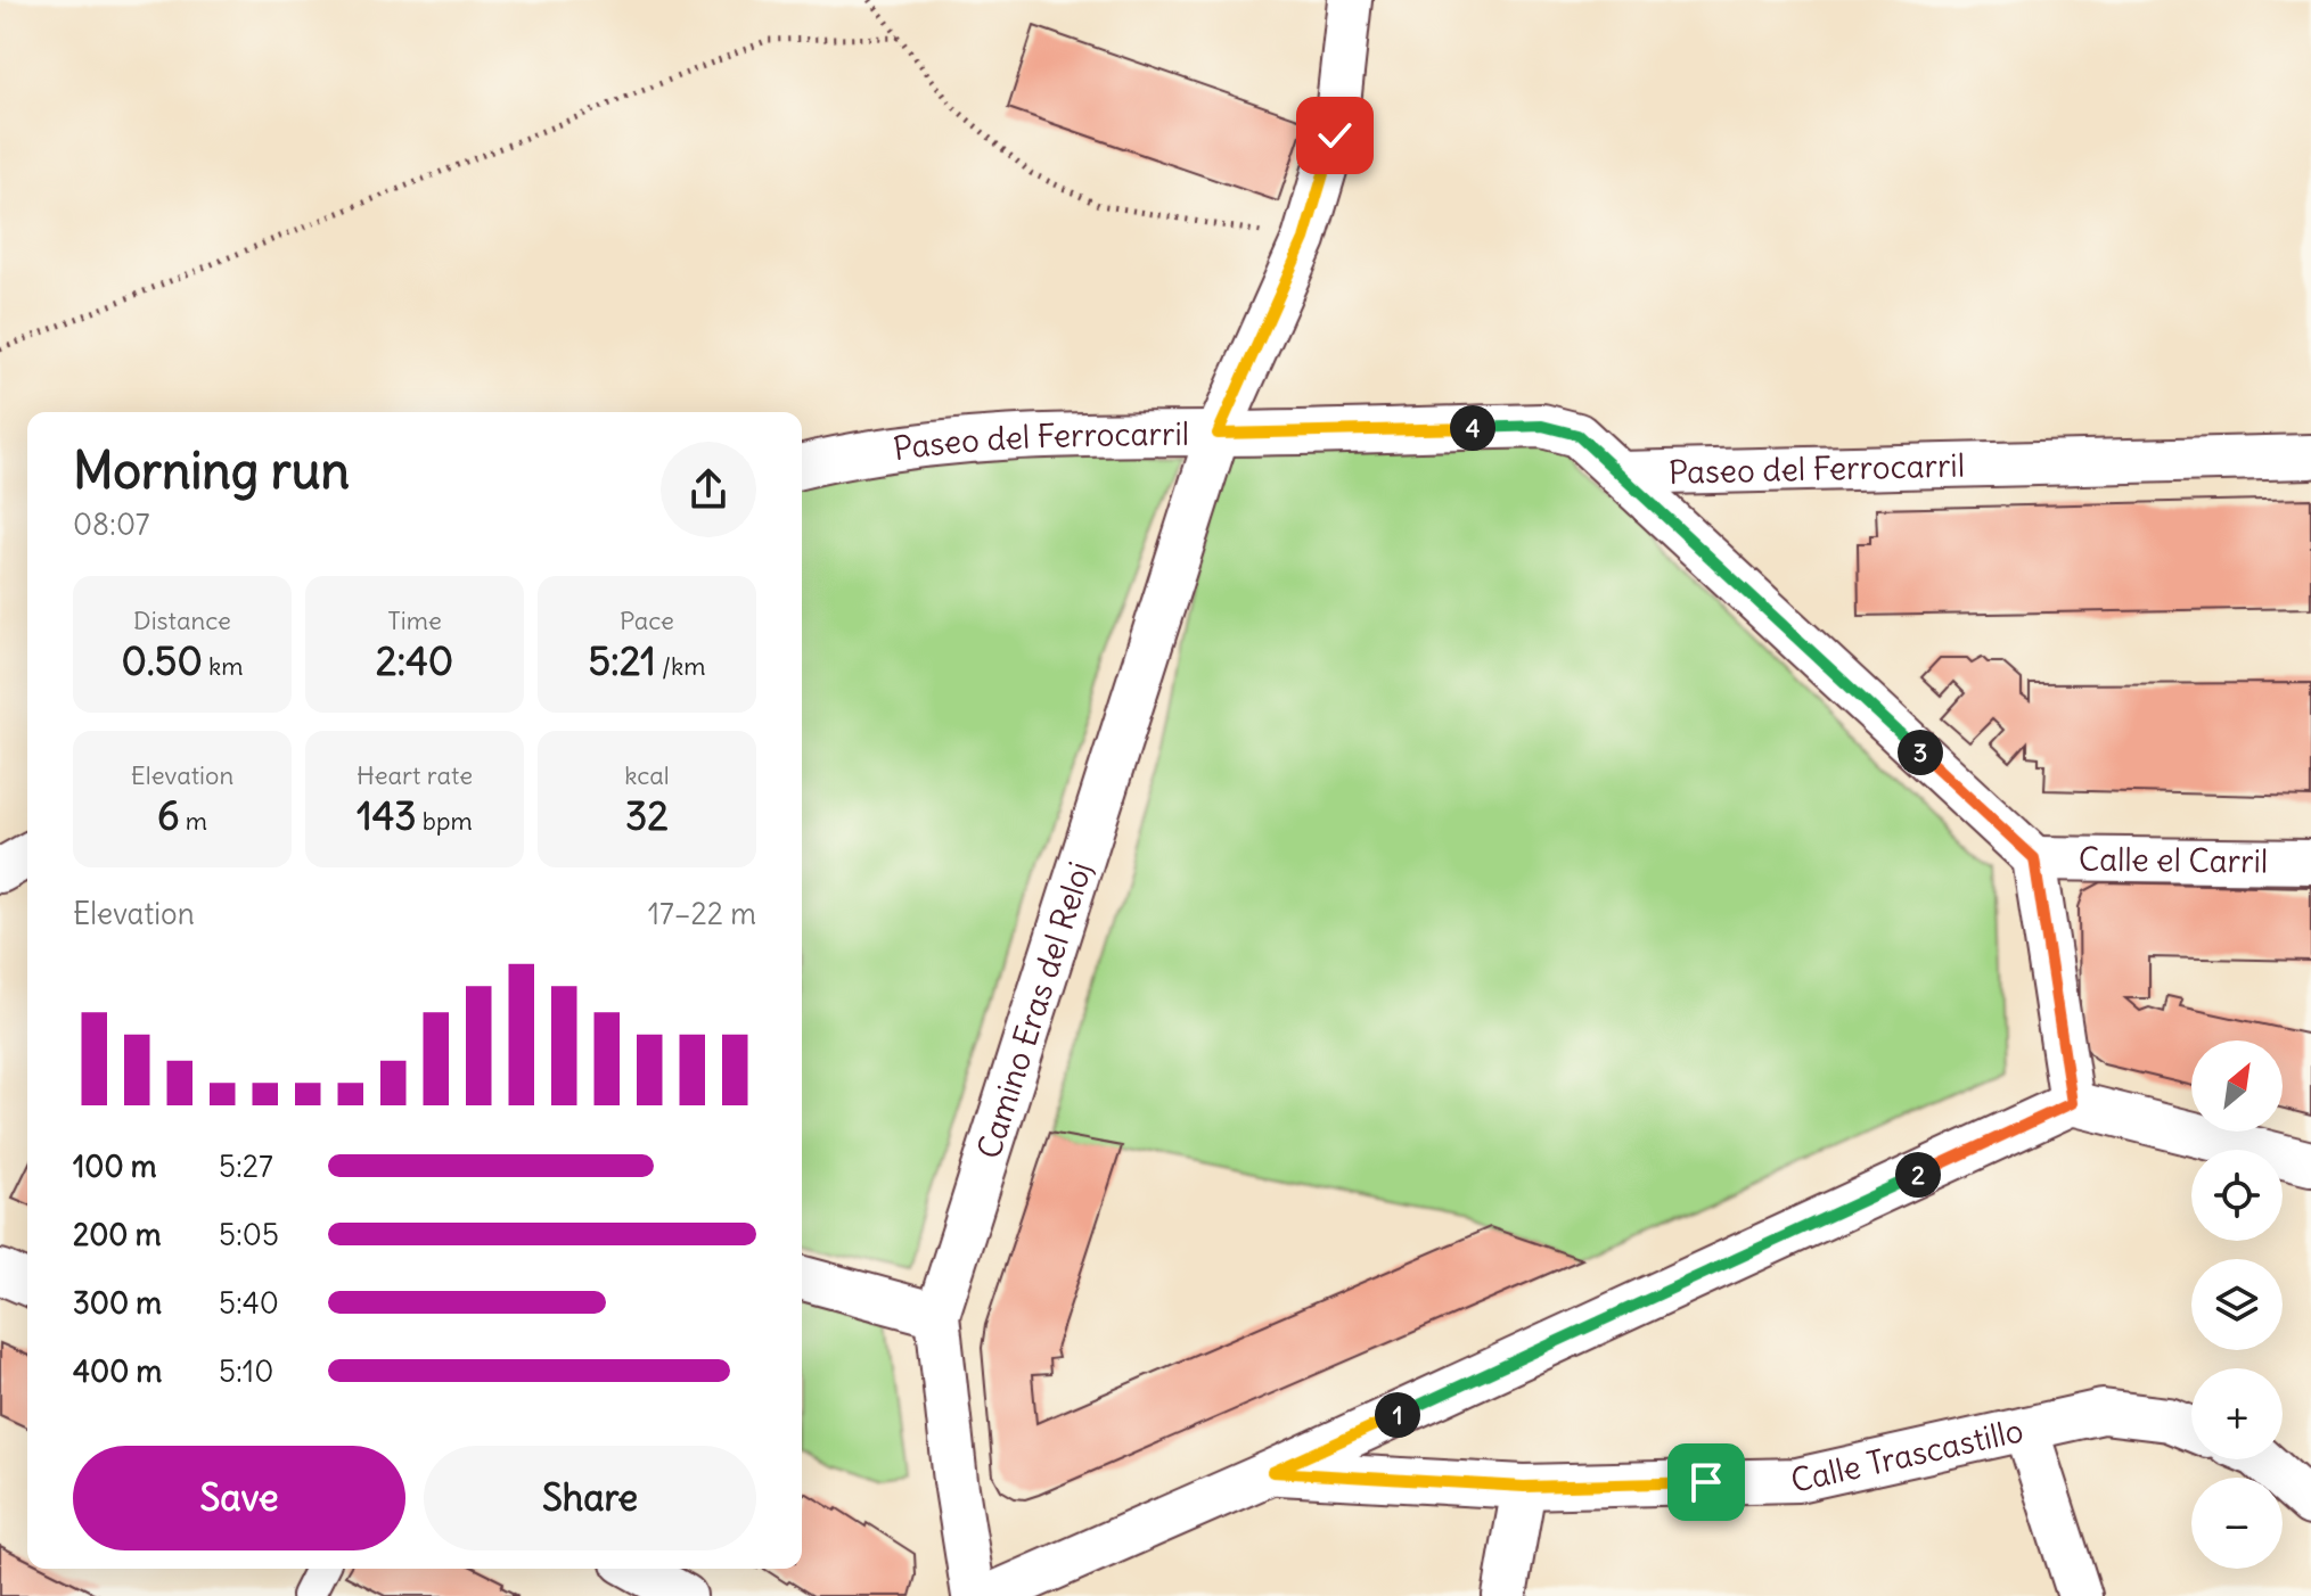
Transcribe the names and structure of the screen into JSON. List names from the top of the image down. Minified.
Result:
{"streets":{"street":["Paseo del Ferrocarril","Calle el Carril","Camino Eras del Reloj","Calle Trascastillo"]},"crossings":[["Paseo del Ferrocarril","Camino Eras del Reloj"]],"north":"top right","page":{"pins":["4","3","2","1"],"heading":["Morning run","08:07"],"stats":[["Distance","0.50 km"],["Time","2:40"],["Pace","5:21 /km"],["Elevation","6 m"],["Heart rate","143 bpm"],["kcal","32"]],"chart":["Elevation","17–22 m"],"map_buttons":["+","−"],"list":[{"name":"100 m","note":"5:27"},{"name":"200 m","note":"5:05"},{"name":"300 m","note":"5:40"},{"name":"400 m","note":"5:10"}],"buttons":["Save","Share"]}}
